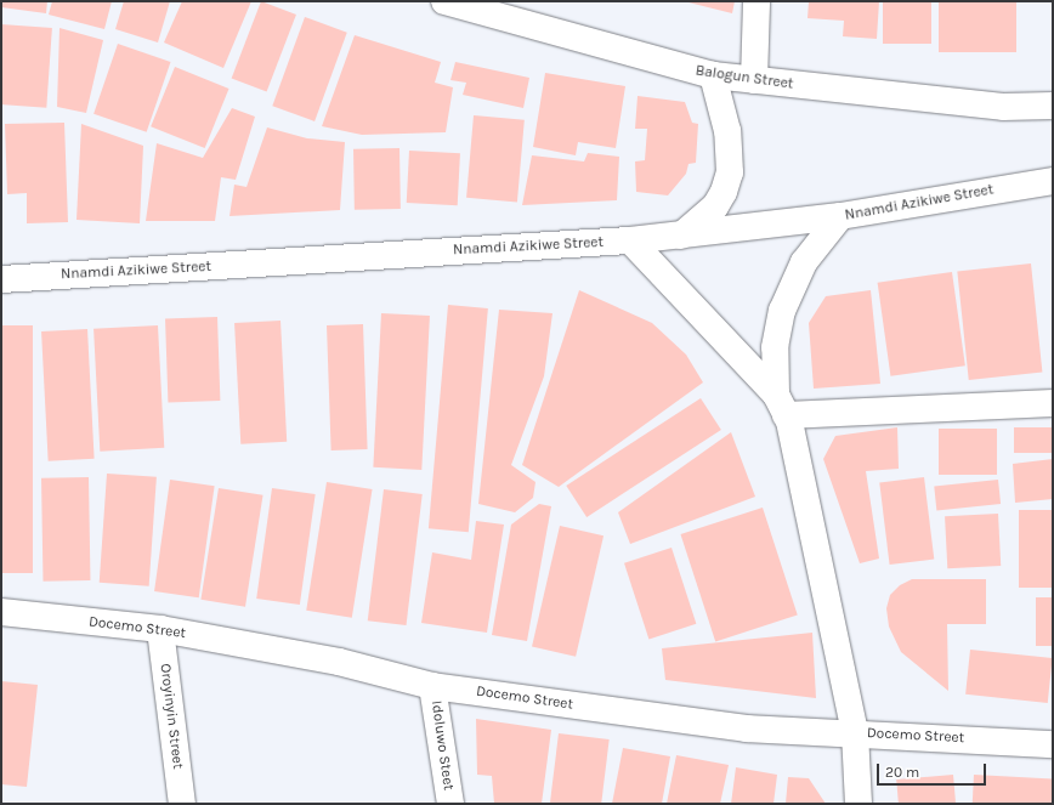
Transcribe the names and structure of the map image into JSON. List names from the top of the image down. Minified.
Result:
{"streets":{"street":["Balogun Street","Nnamdi Azikiwe Street","Docemo Street","Oroyinyin Street","Idoluwo Steet"]},"crossings":[["Docemo Street","Oroyinyin Street"],["Docemo Street","Idoluwo Steet"]],"scale_bar":"20 m"}
